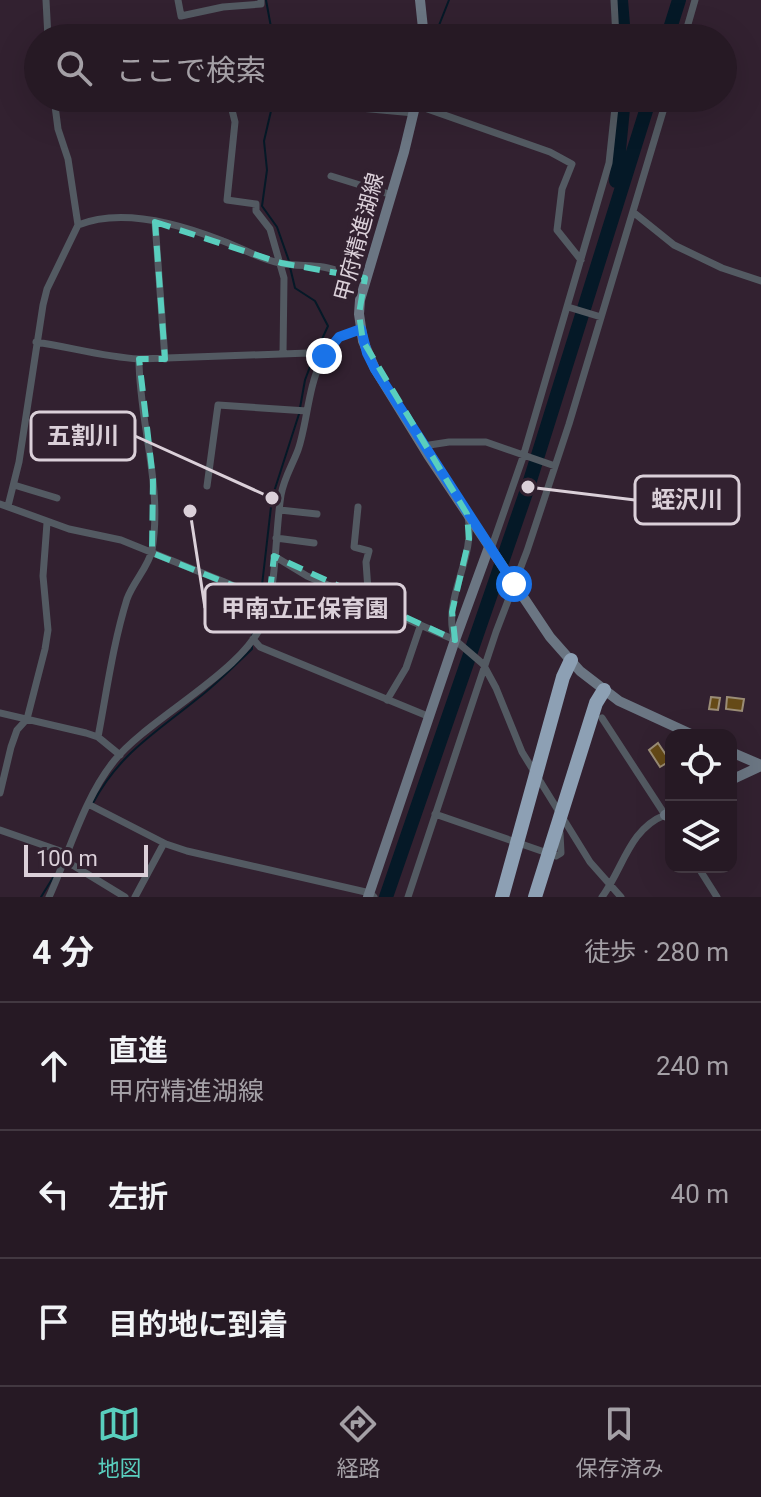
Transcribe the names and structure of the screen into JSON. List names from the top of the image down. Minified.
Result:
{"streets":{"main road":["甲府精進湖線"]},"places":["蛭沢川","五割川","甲南立正保育園"],"scale_bar":"100 m","page":{"search":"ここで検索","scale":"100 m","heading":["4 分","徒歩 · 280 m"],"list":[["直進","甲府精進湖線","240 m"],["左折","40 m"],"目的地に到着"],"nav":["地図","経路","保存済み"]}}
